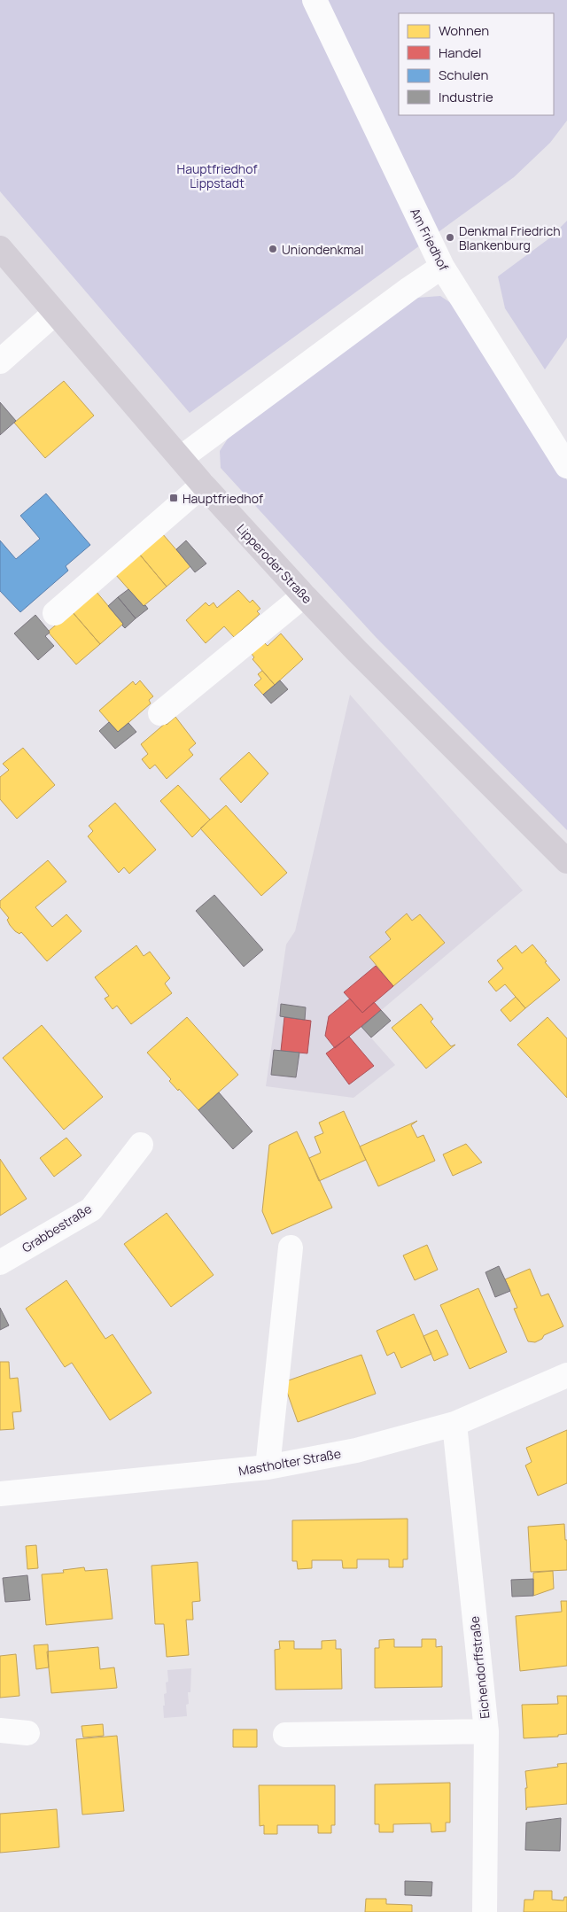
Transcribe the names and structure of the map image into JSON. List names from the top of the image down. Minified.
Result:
{"streets":{"main road":["Lipperoder Straße"],"street":["Am Friedhof","Grabbestraße","Mastholter Straße","Eichendorffstraße"]},"crossings":[["Mastholter Straße","Eichendorffstraße"]],"parks":["Hauptfriedhof Lippstadt"],"places":{"other":["Denkmal Friedrich Blankenburg","Uniondenkmal"],"transit":["Hauptfriedhof"]},"legend":["Wohnen","Handel","Schulen","Industrie"]}
